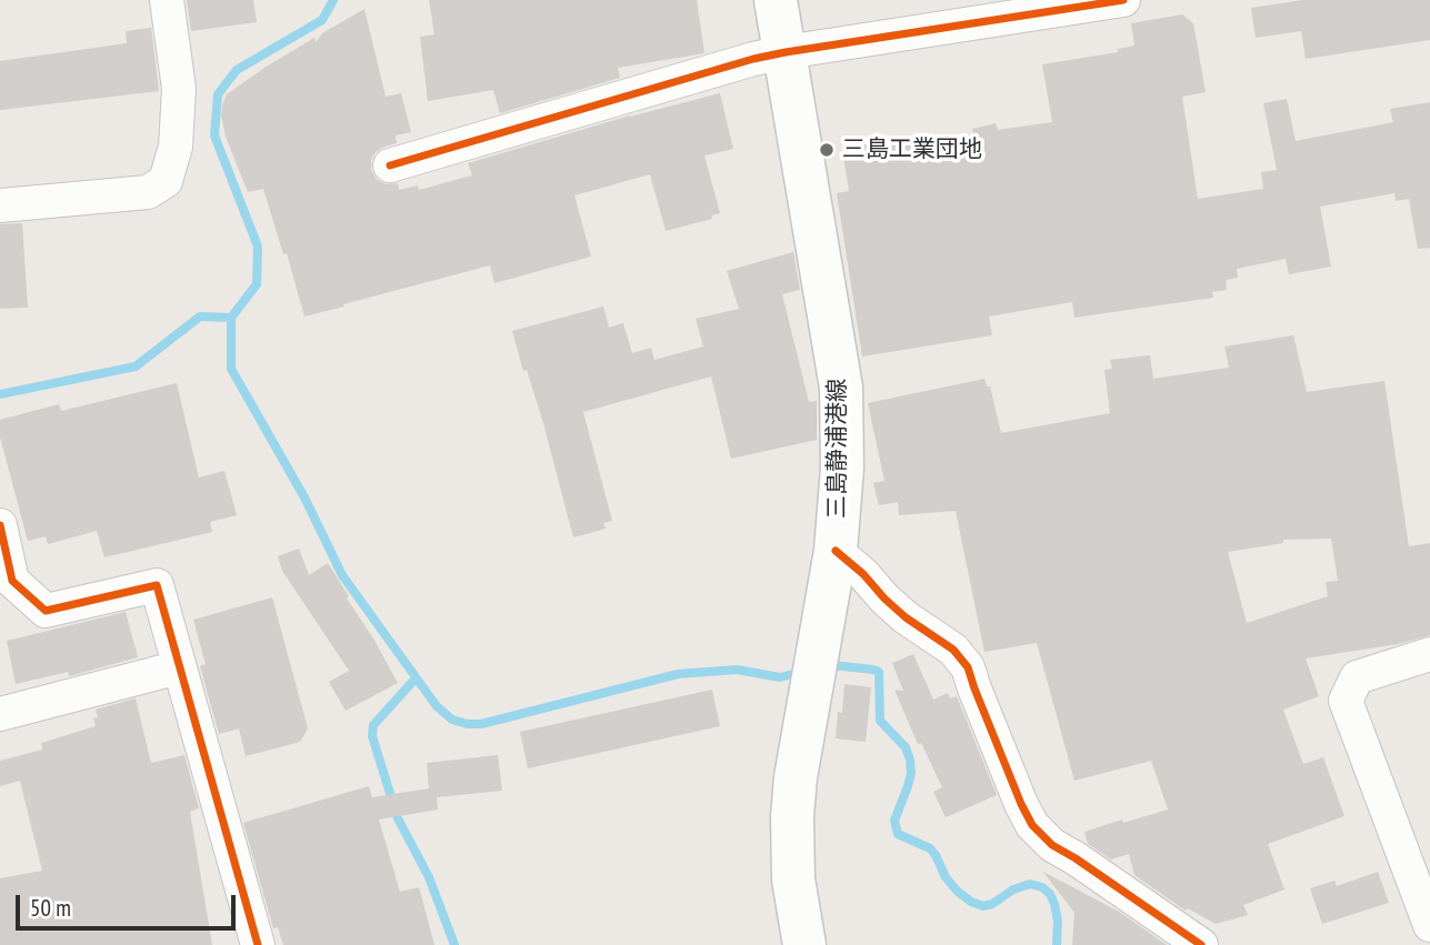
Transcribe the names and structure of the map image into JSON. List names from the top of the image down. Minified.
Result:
{"streets":{"main road":["三島静浦港線"]},"places":["三島工業団地"],"scale_bar":"50 m"}
